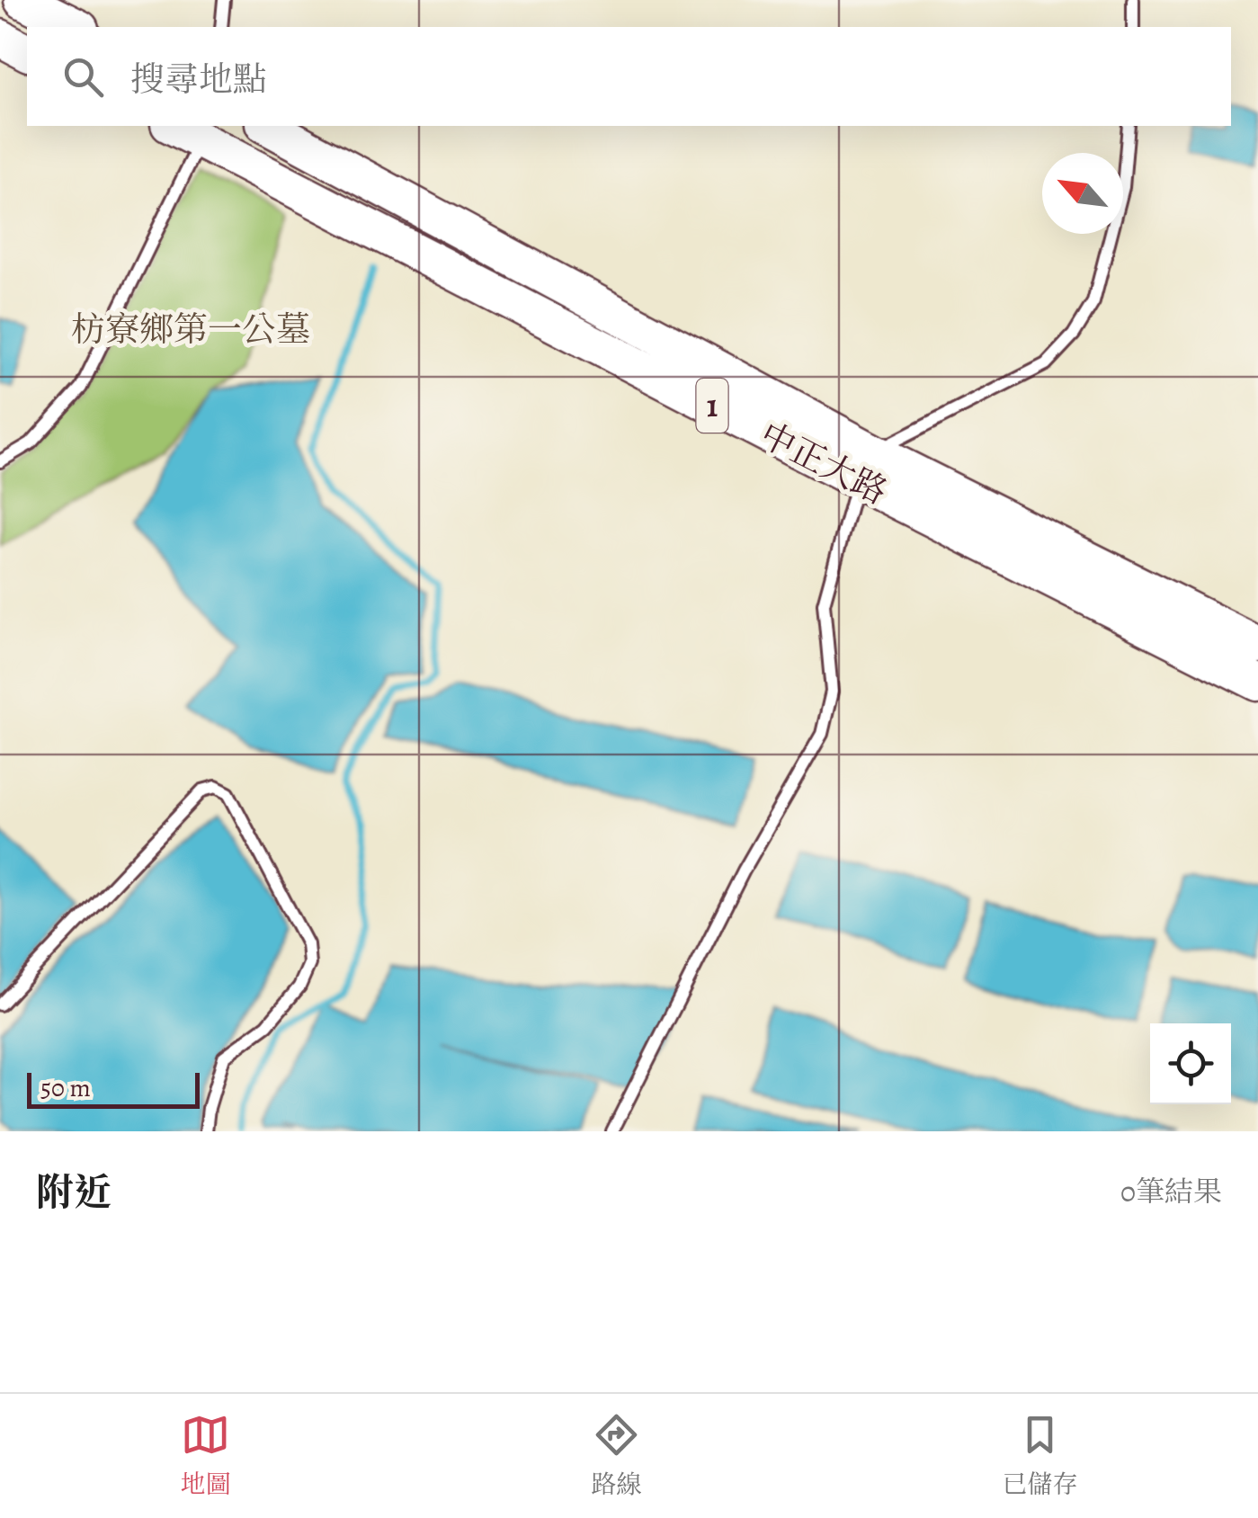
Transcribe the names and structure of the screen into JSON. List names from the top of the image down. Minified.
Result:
{"streets":{"main road":["1","中正大路"]},"parks":["枋寮鄉第一公墓"],"scale_bar":"50 m","north":"top left","page":{"search":"搜尋地點","scale":"50 m","heading":["附近","0筆結果"],"nav":["地圖","路線","已儲存"]}}
